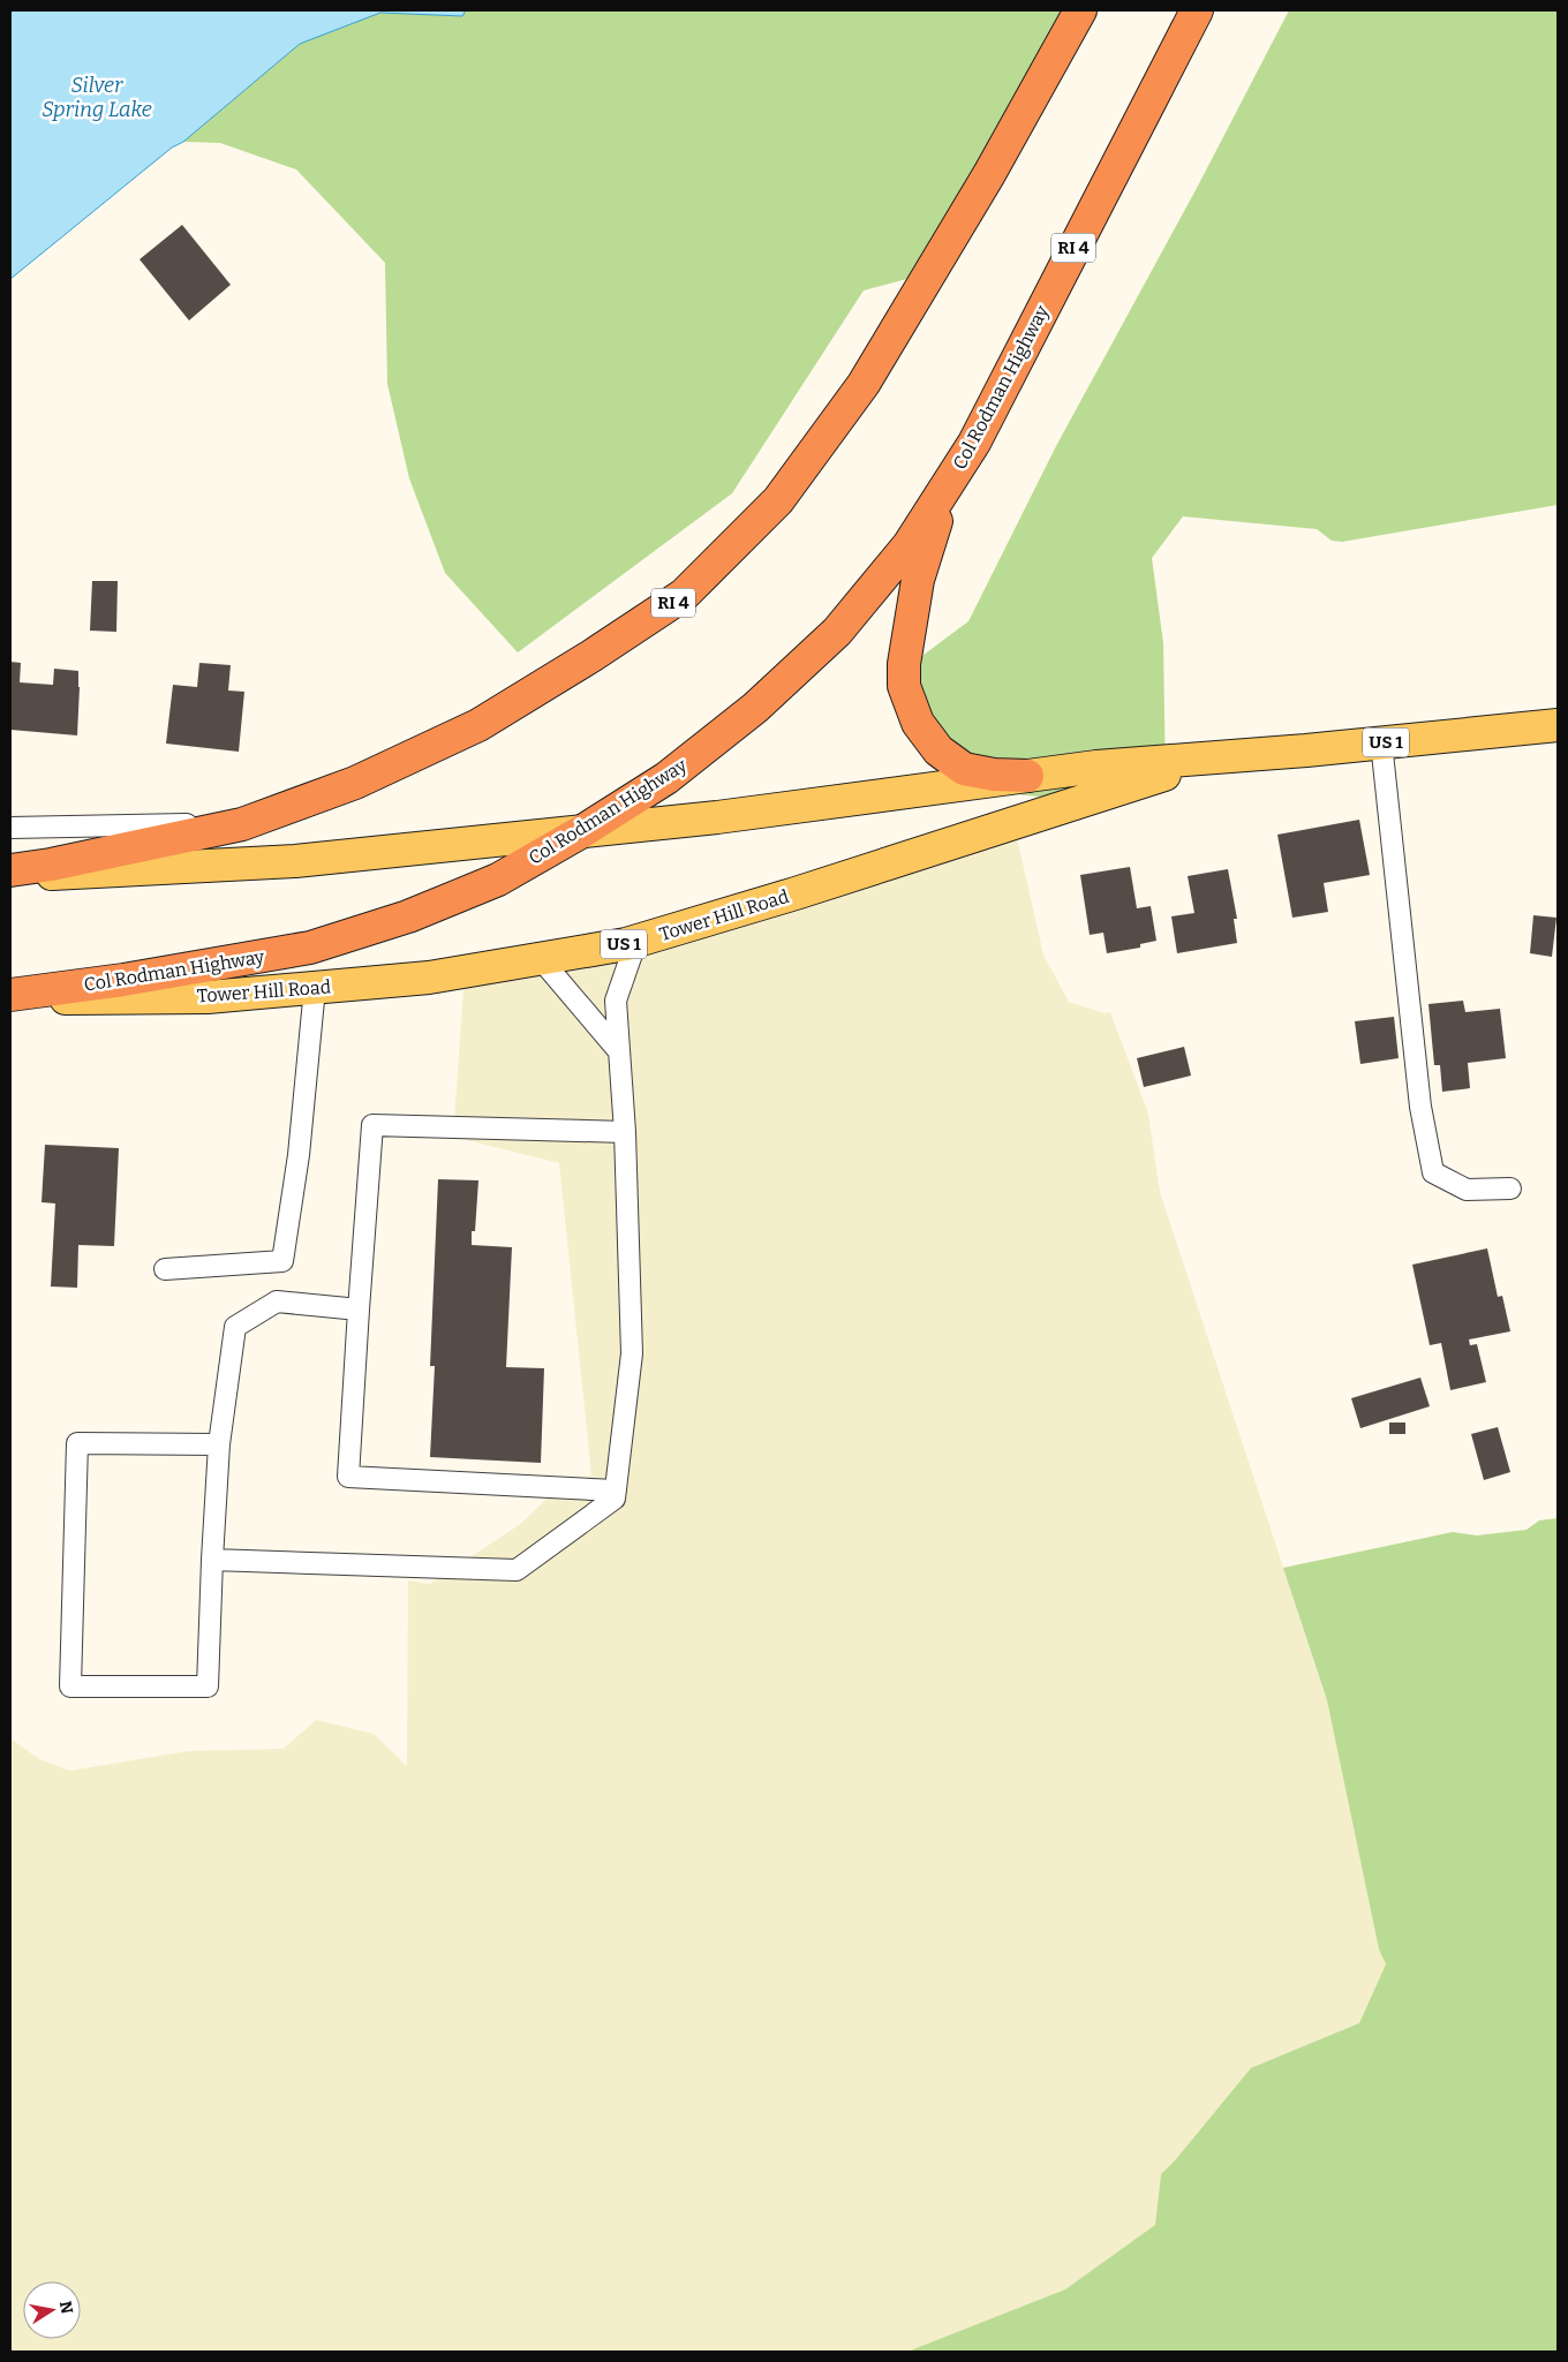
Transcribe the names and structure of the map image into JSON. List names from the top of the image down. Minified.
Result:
{"streets":{"highway":["RI 4","Col Rodman Highway"],"main road":["US 1","Tower Hill Road"]},"crossings":[["Col Rodman Highway","Tower Hill Road"]],"water":["Silver Spring Lake"],"north":"right"}
